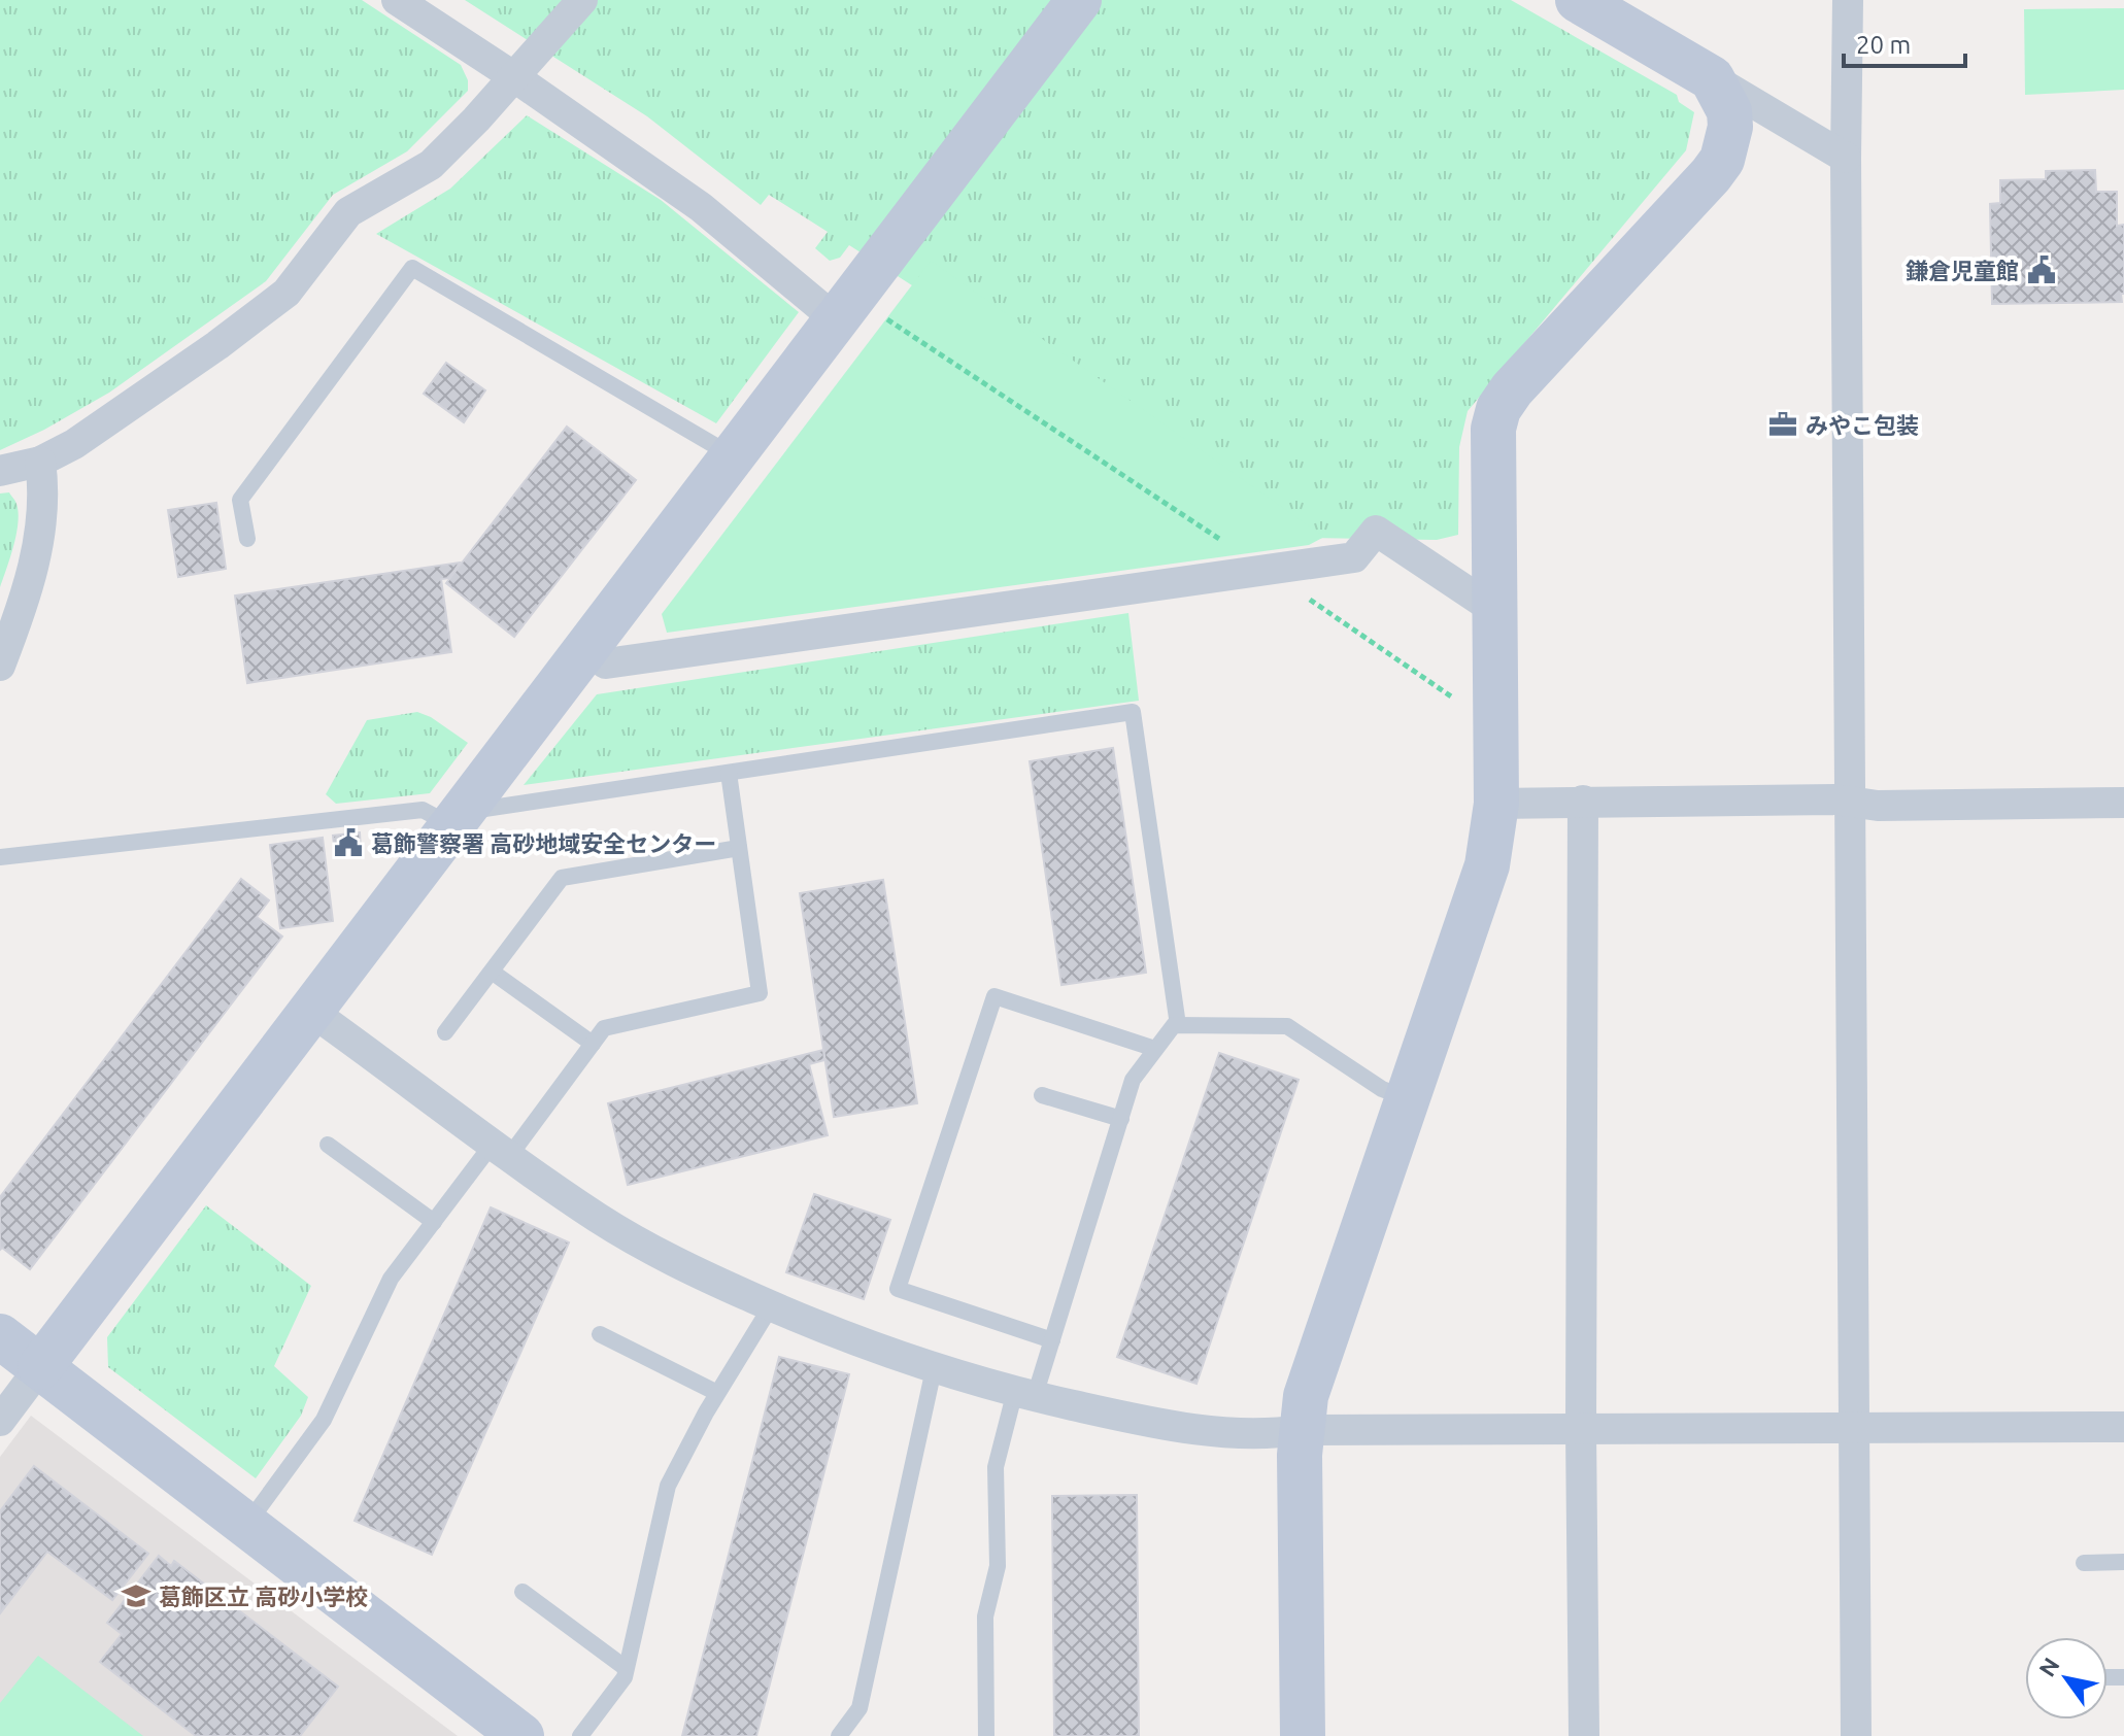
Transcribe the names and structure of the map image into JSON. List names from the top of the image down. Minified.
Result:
{"places":{"public building":["鎌倉児童館","葛飾警察署 高砂地域安全センター"],"office":["みやこ包装"],"school or university":["葛飾区立 高砂小学校"]},"scale_bar":"20 m","north":"top left"}
